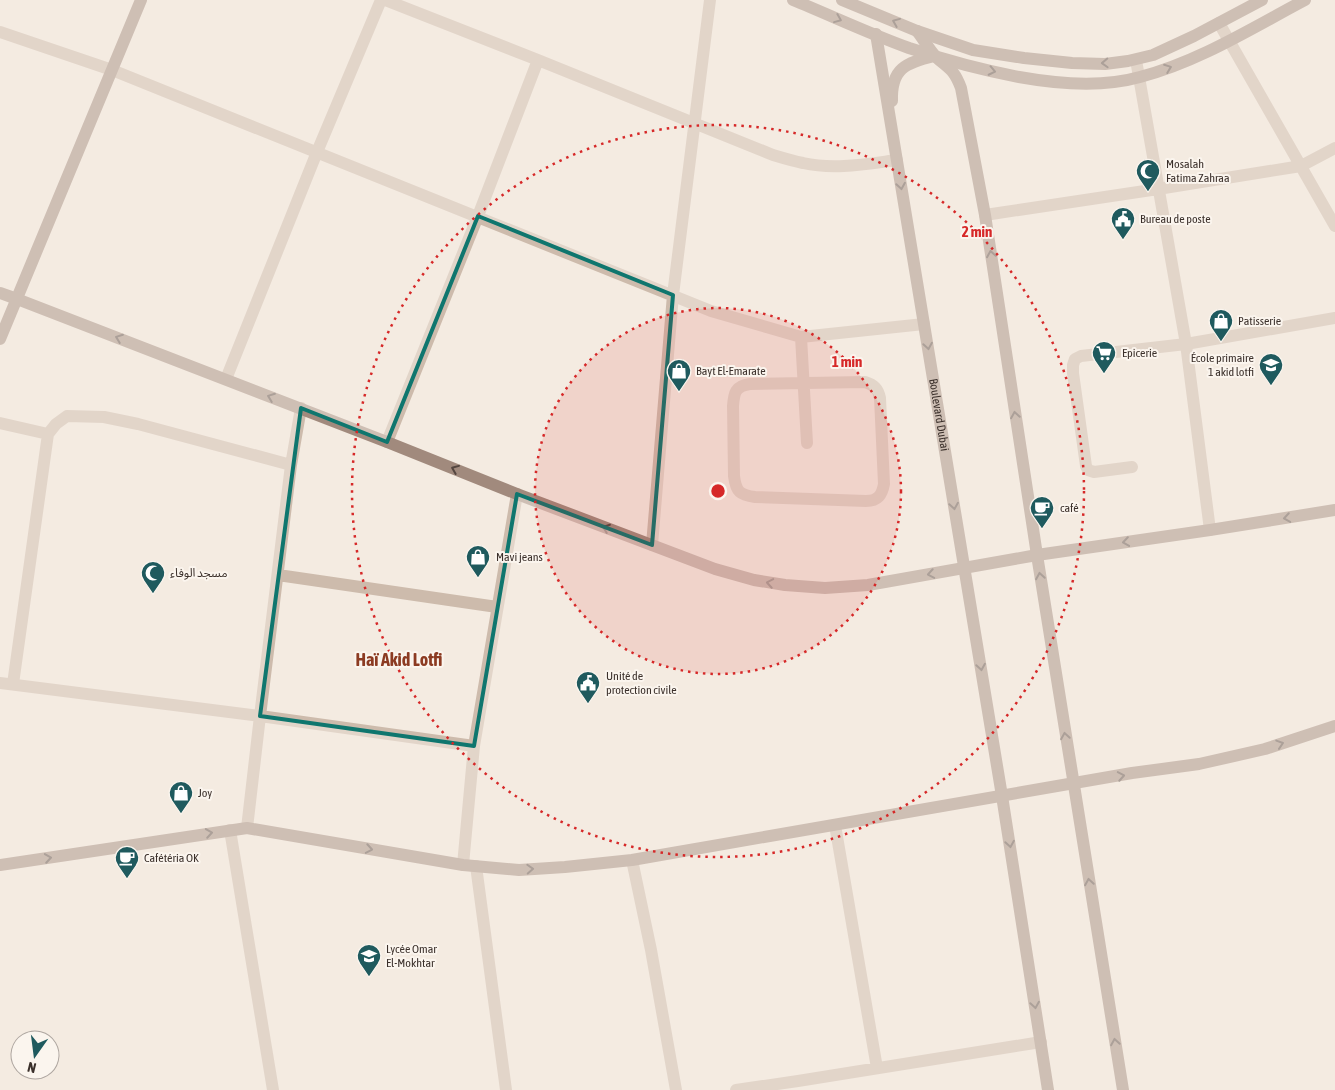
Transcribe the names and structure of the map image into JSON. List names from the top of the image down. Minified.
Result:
{"streets":{"street":["Boulevard Dubai"]},"districts":["Haï Akid Lotfi"],"places":{"mosque":["Mosalah Fatima Zahraa","مسجد الوفاء"],"public building":["Bureau de poste","Unité de protection civile"],"shop":["Patisserie","Bayt El-Emarate","Mavi jeans","Joy"],"supermarket":["Epicerie"],"school or university":["École primaire 1 akid lotfi","Lycée Omar El-Mokhtar"],"cafe":["café","Cafétéria OK"]},"north":"bottom","rings":["2 min","1 min"]}
